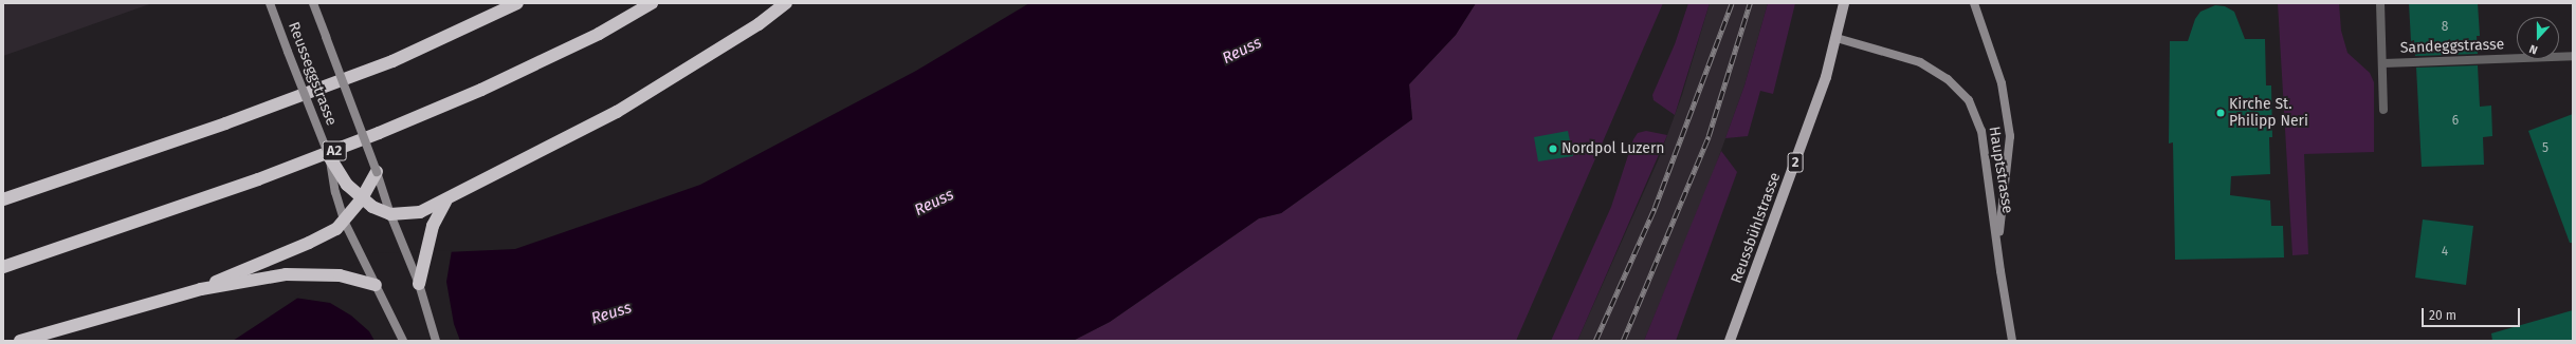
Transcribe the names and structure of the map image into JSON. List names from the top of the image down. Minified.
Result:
{"streets":{"highway":["A2"],"main road":["Reusseggstrasse","2","Hauptstrasse","Reussbühlstrasse"],"street":["Sandeggstrasse"]},"crossings":[["Hauptstrasse","Reussbühlstrasse"]],"water":["Reuss"],"places":["Kirche St. Philipp Neri","Nordpol Luzern"],"house_numbers":["8","6","5","4"],"scale_bar":"20 m","north":"bottom"}
